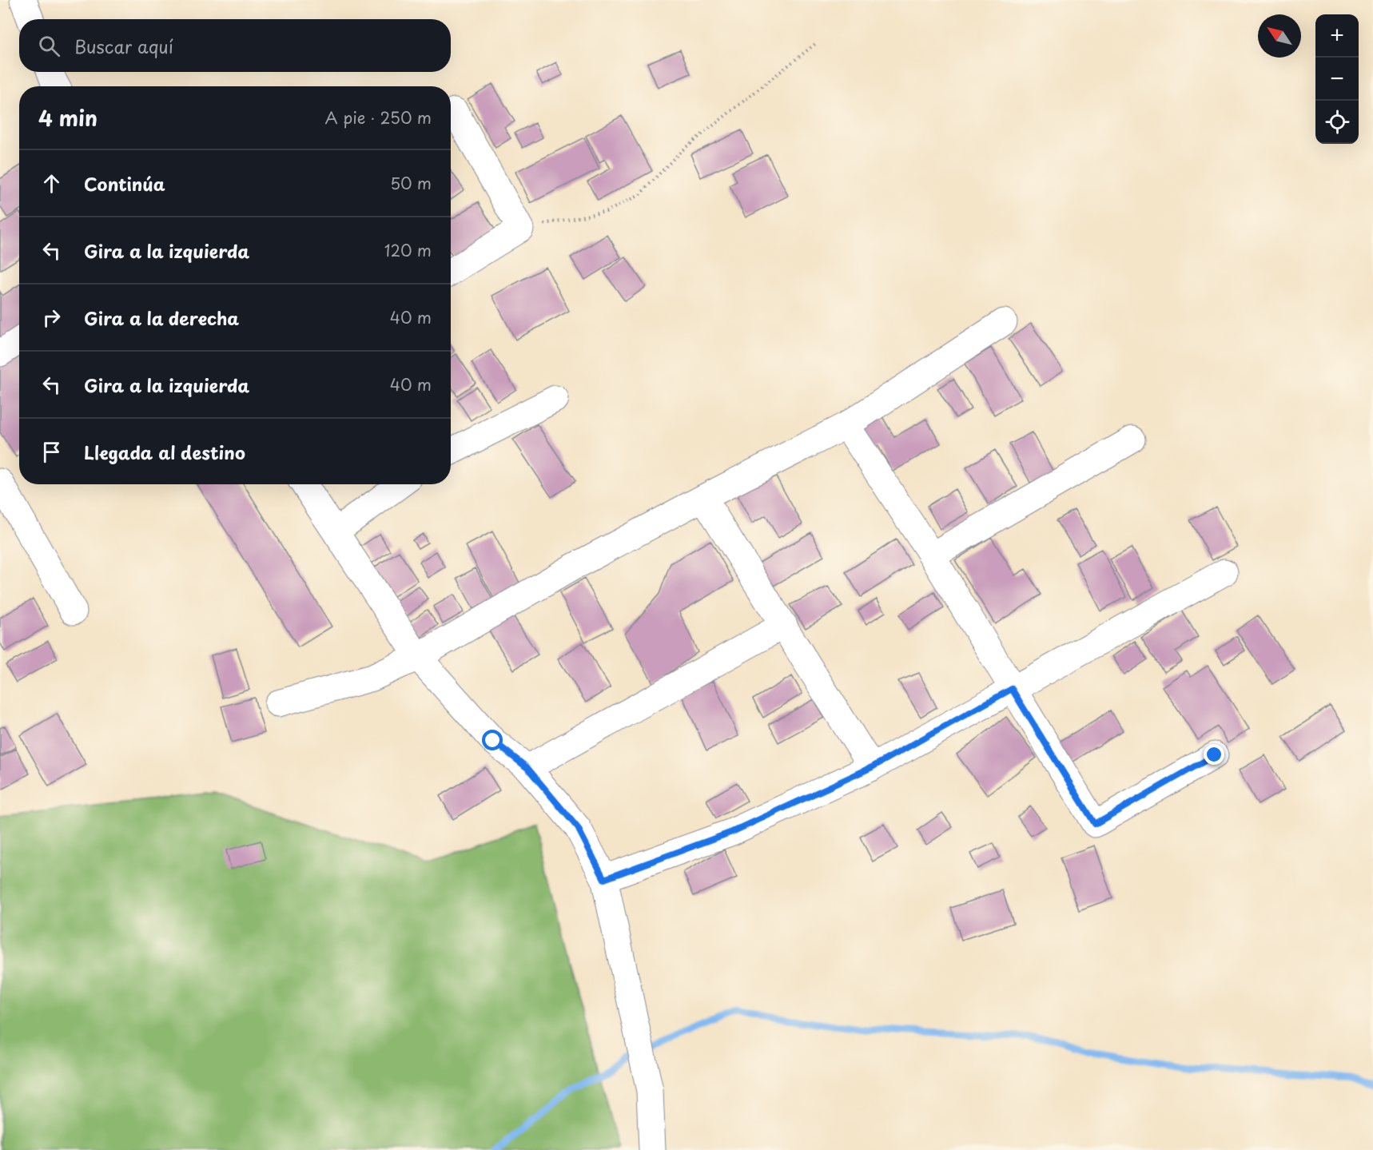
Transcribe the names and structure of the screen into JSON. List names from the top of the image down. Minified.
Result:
{"north":"top left","page":{"map_buttons":["+","−"],"search":"Buscar aquí","heading":["4 min","A pie · 250 m"],"list":[["Continúa","50 m"],["Gira a la izquierda","120 m"],["Gira a la derecha","40 m"],["Gira a la izquierda","40 m"],"Llegada al destino"]}}
